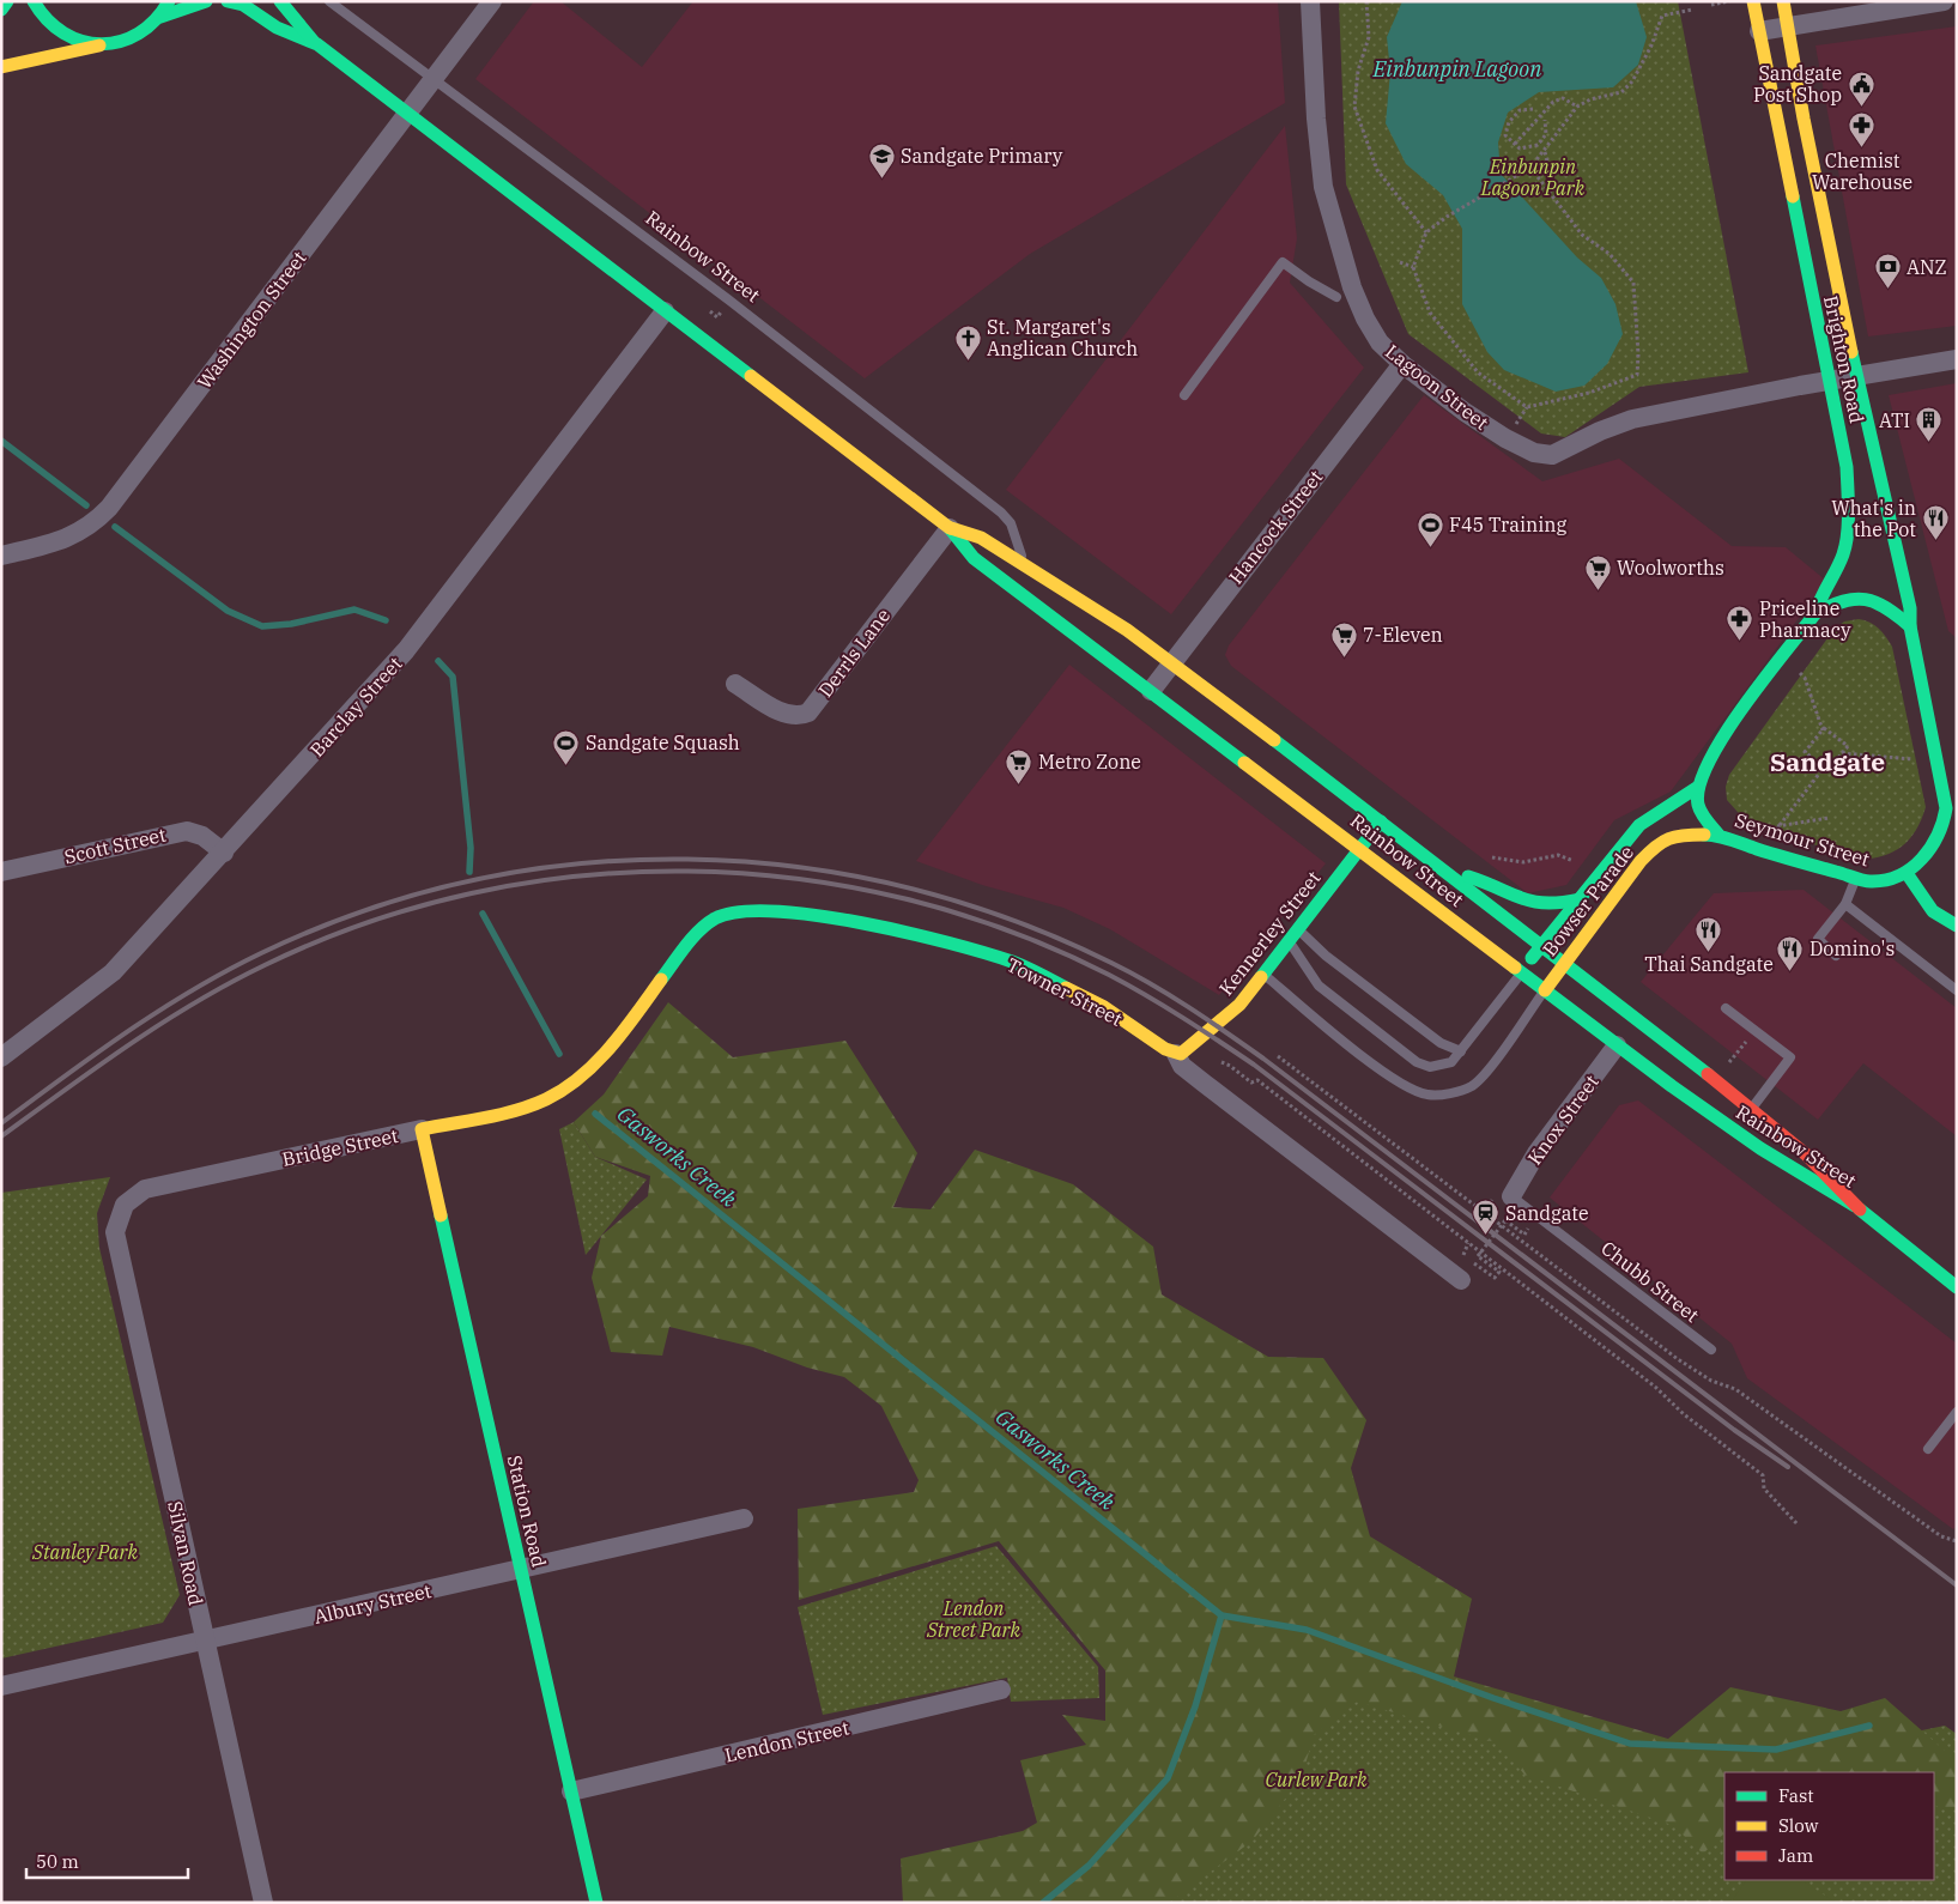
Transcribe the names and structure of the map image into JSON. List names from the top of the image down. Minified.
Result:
{"streets":{"main road":["Rainbow Street","Brighton Road","Seymour Street","Bowser Parade","Kennerley Street","Towner Street","Bridge Street","Station Road"],"street":["Washington Street","Lagoon Street","Hancock Street","Derrls Lane","Barclay Street","Scott Street","Knox Street","Silvan Road","Albury Street","Lendon Street"],"lane":["Chubb Street"]},"crossings":[["Rainbow Street","Washington Street"],["Rainbow Street","Hancock Street"],["Rainbow Street","Derrls Lane"],["Rainbow Street","Barclay Street"],["Rainbow Street","Bowser Parade"],["Rainbow Street","Kennerley Street"],["Rainbow Street","Knox Street"],["Brighton Road","Lagoon Street"],["Brighton Road","Seymour Street"],["Lagoon Street","Hancock Street"],["Barclay Street","Scott Street"],["Seymour Street","Bowser Parade"],["Kennerley Street","Towner Street"],["Towner Street","Bridge Street"],["Knox Street","Chubb Street"],["Bridge Street","Station Road"],["Bridge Street","Silvan Road"],["Station Road","Albury Street"],["Station Road","Lendon Street"],["Silvan Road","Albury Street"]],"districts":["Sandgate"],"water":["Einbunpin Lagoon","Gasworks Creek"],"parks":["Einbunpin Lagoon Park","Stanley Park","Lendon Street Park","Curlew Park"],"places":{"public building":["Sandgate Post Shop"],"pharmacy":["Chemist Warehouse","Priceline Pharmacy"],"school or university":["Sandgate Primary"],"bank":["ANZ"],"church":["St. Margaret's Anglican Church"],"building":["ATI"],"restaurant":["What's in the Pot","Thai Sandgate","Domino's"],"sports":["F45 Training","Sandgate Squash"],"supermarket":["Woolworths","7-Eleven","Metro Zone"],"station":["Sandgate"]},"legend":["Fast","Slow","Jam"],"scale_bar":"50 m"}
